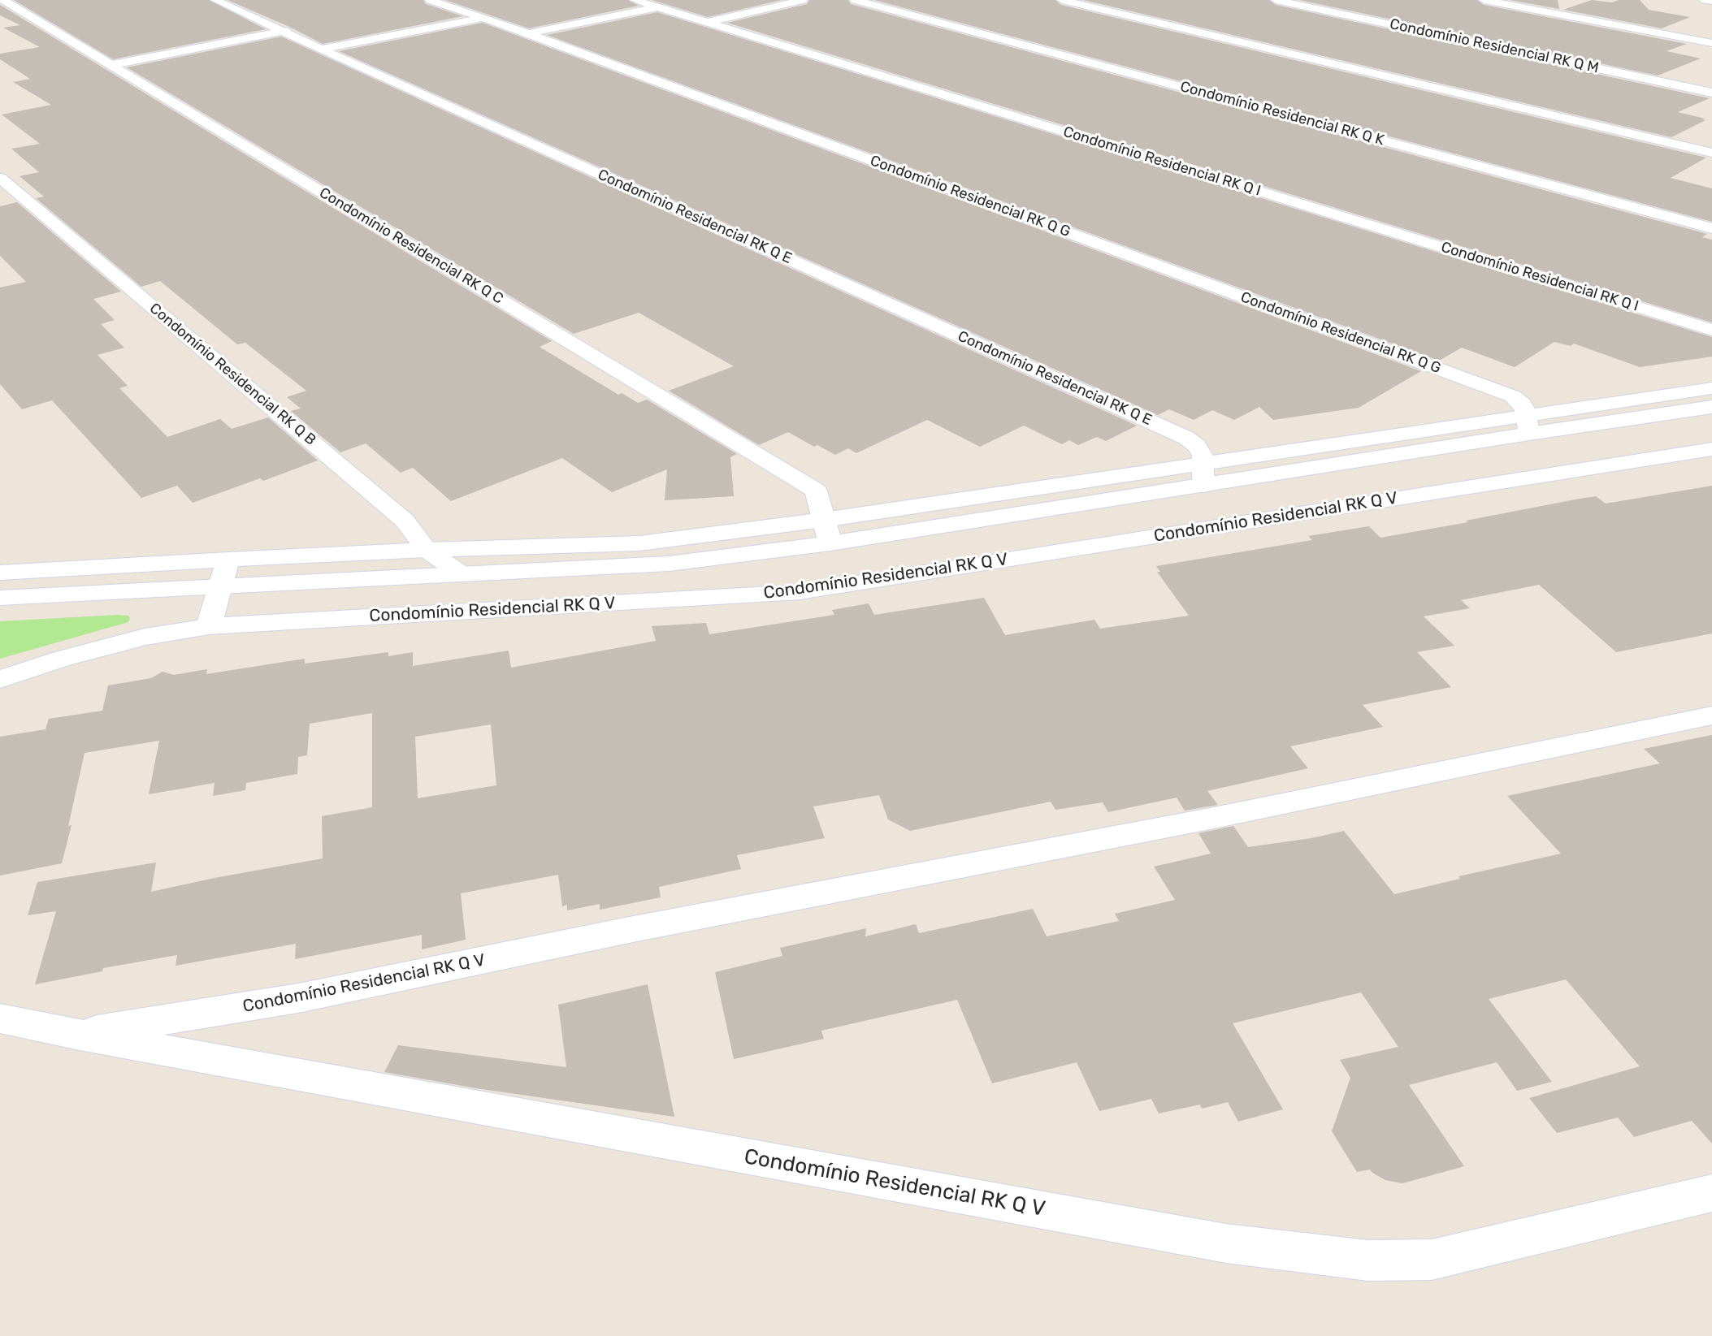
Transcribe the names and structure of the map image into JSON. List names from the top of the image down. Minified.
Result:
{"streets":{"street":["Condomínio Residencial RK Q M","Condomínio Residencial RK Q K","Condomínio Residencial RK Q I","Condomínio Residencial RK Q G","Condomínio Residencial RK Q E","Condomínio Residencial RK Q C","Condomínio Residencial RK Q B","Condomínio Residencial RK Q V"]}}
